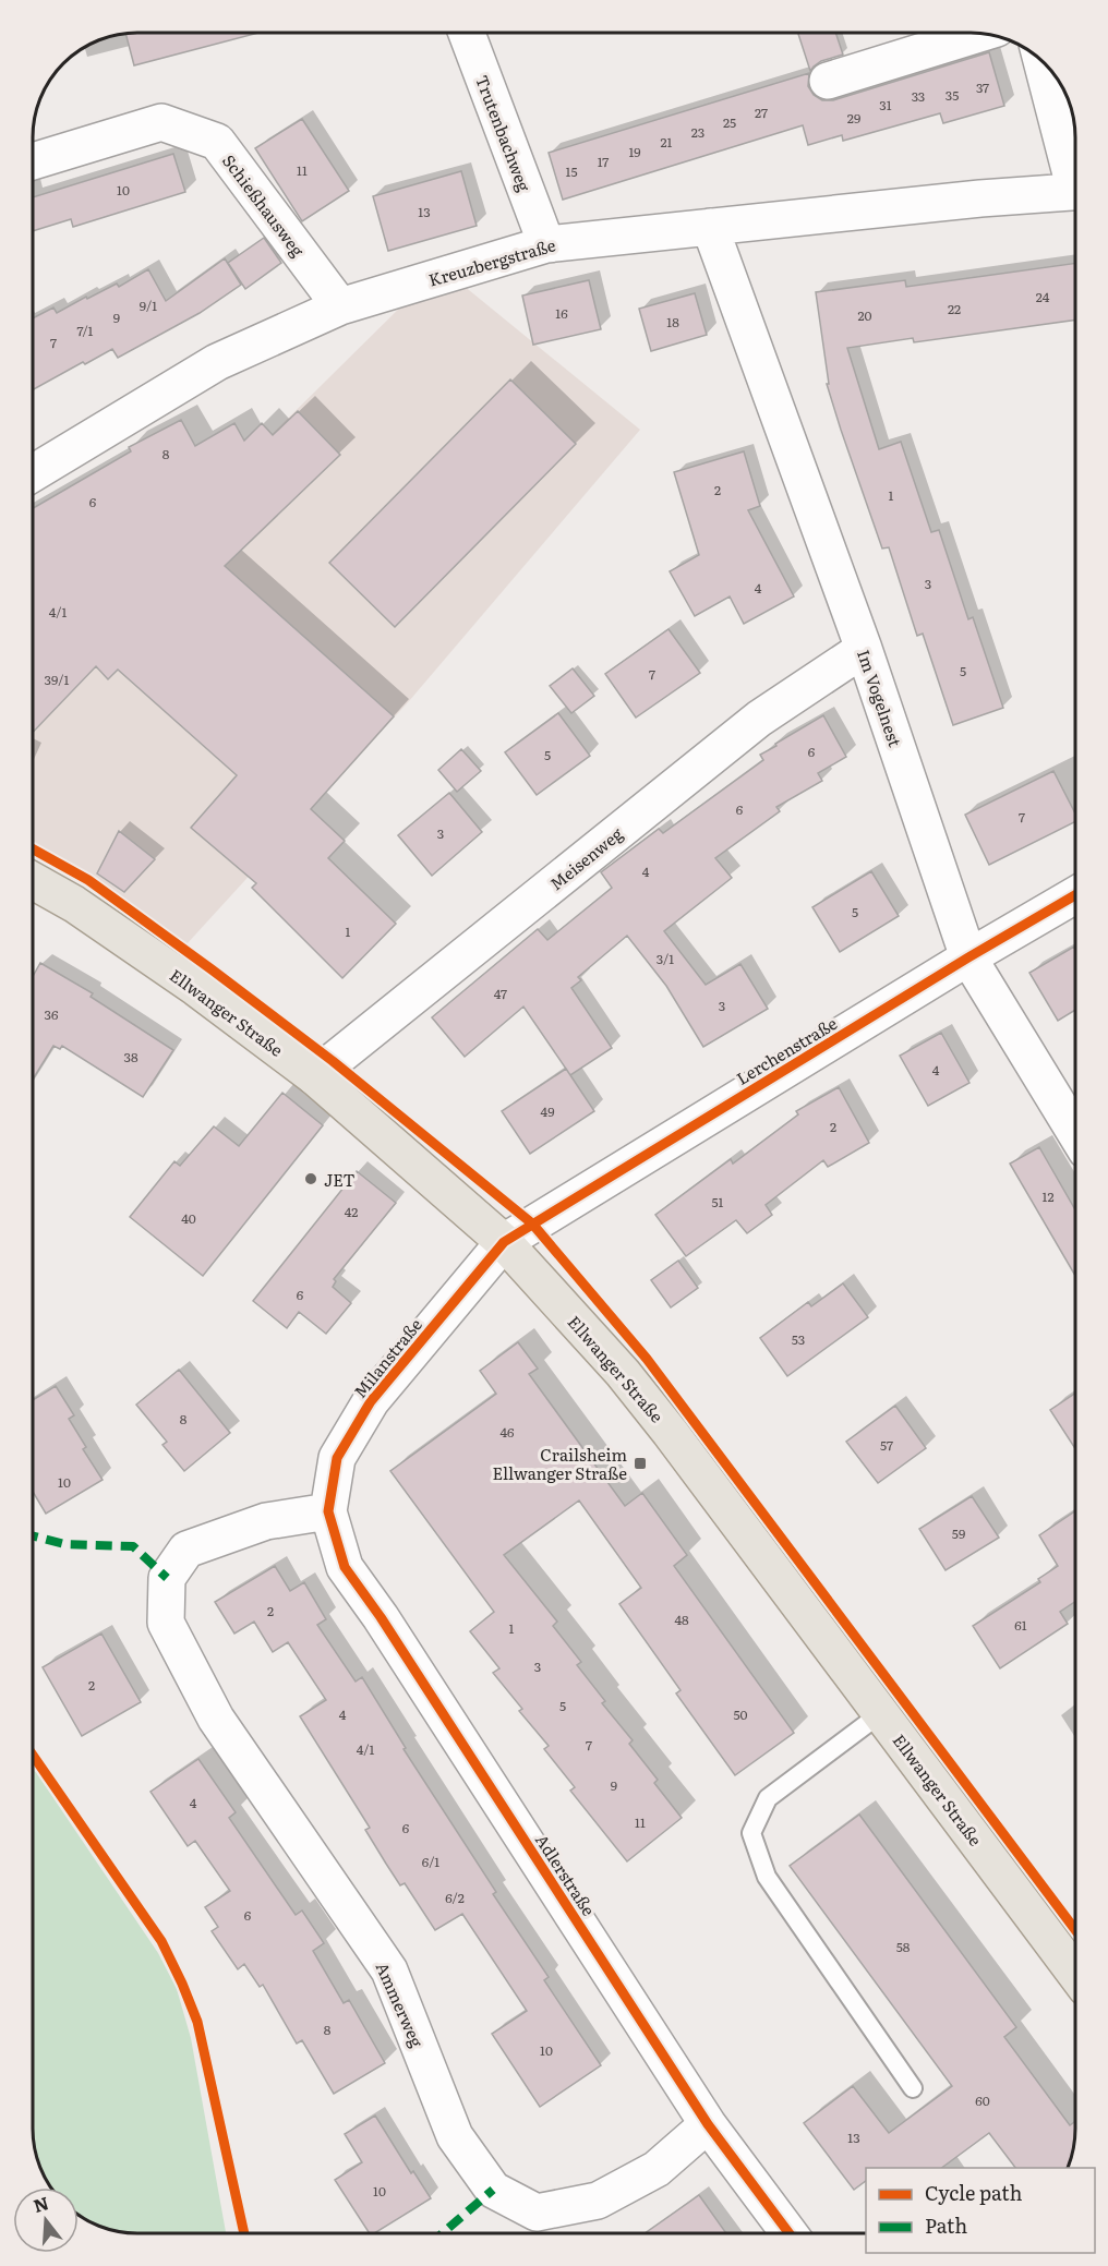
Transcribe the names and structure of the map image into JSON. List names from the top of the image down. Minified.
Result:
{"streets":{"main road":["Ellwanger Straße"],"street":["Trutenbachweg","Schießhausweg","Kreuzbergstraße","Im Vogelnest","Meisenweg","Lerchenstraße","Milanstraße","Adlerstraße","Ammerweg"]},"crossings":[["Trutenbachweg","Kreuzbergstraße"],["Schießhausweg","Kreuzbergstraße"],["Kreuzbergstraße","Im Vogelnest"],["Im Vogelnest","Meisenweg"],["Im Vogelnest","Lerchenstraße"],["Meisenweg","Ellwanger Straße"],["Ellwanger Straße","Lerchenstraße"],["Ellwanger Straße","Milanstraße"],["Lerchenstraße","Milanstraße"],["Milanstraße","Adlerstraße"],["Milanstraße","Ammerweg"],["Adlerstraße","Ammerweg"]],"places":{"other":["JET"],"transit":["Crailsheim Ellwanger Straße"]},"house_numbers":["37","35","33","31","27","29","25","23","21","19","17","11","15","10","13","24","9/1","22","16","20","9","18","7/1","7","8","2","1","6","3","4","4/1","5","7","39/1","6","5","6","7","3","4","5","1","3/1","47","3","36","38","4","49","2","12","51","42","40","6","53","8","46","57","10","59","2","48","61","1","3","2","5","4","50","7","4/1","9","4","11","6","6/1","6/2","6","58","8","10","60","13","10"],"legend":["Cycle path","Path"],"north":"top"}
